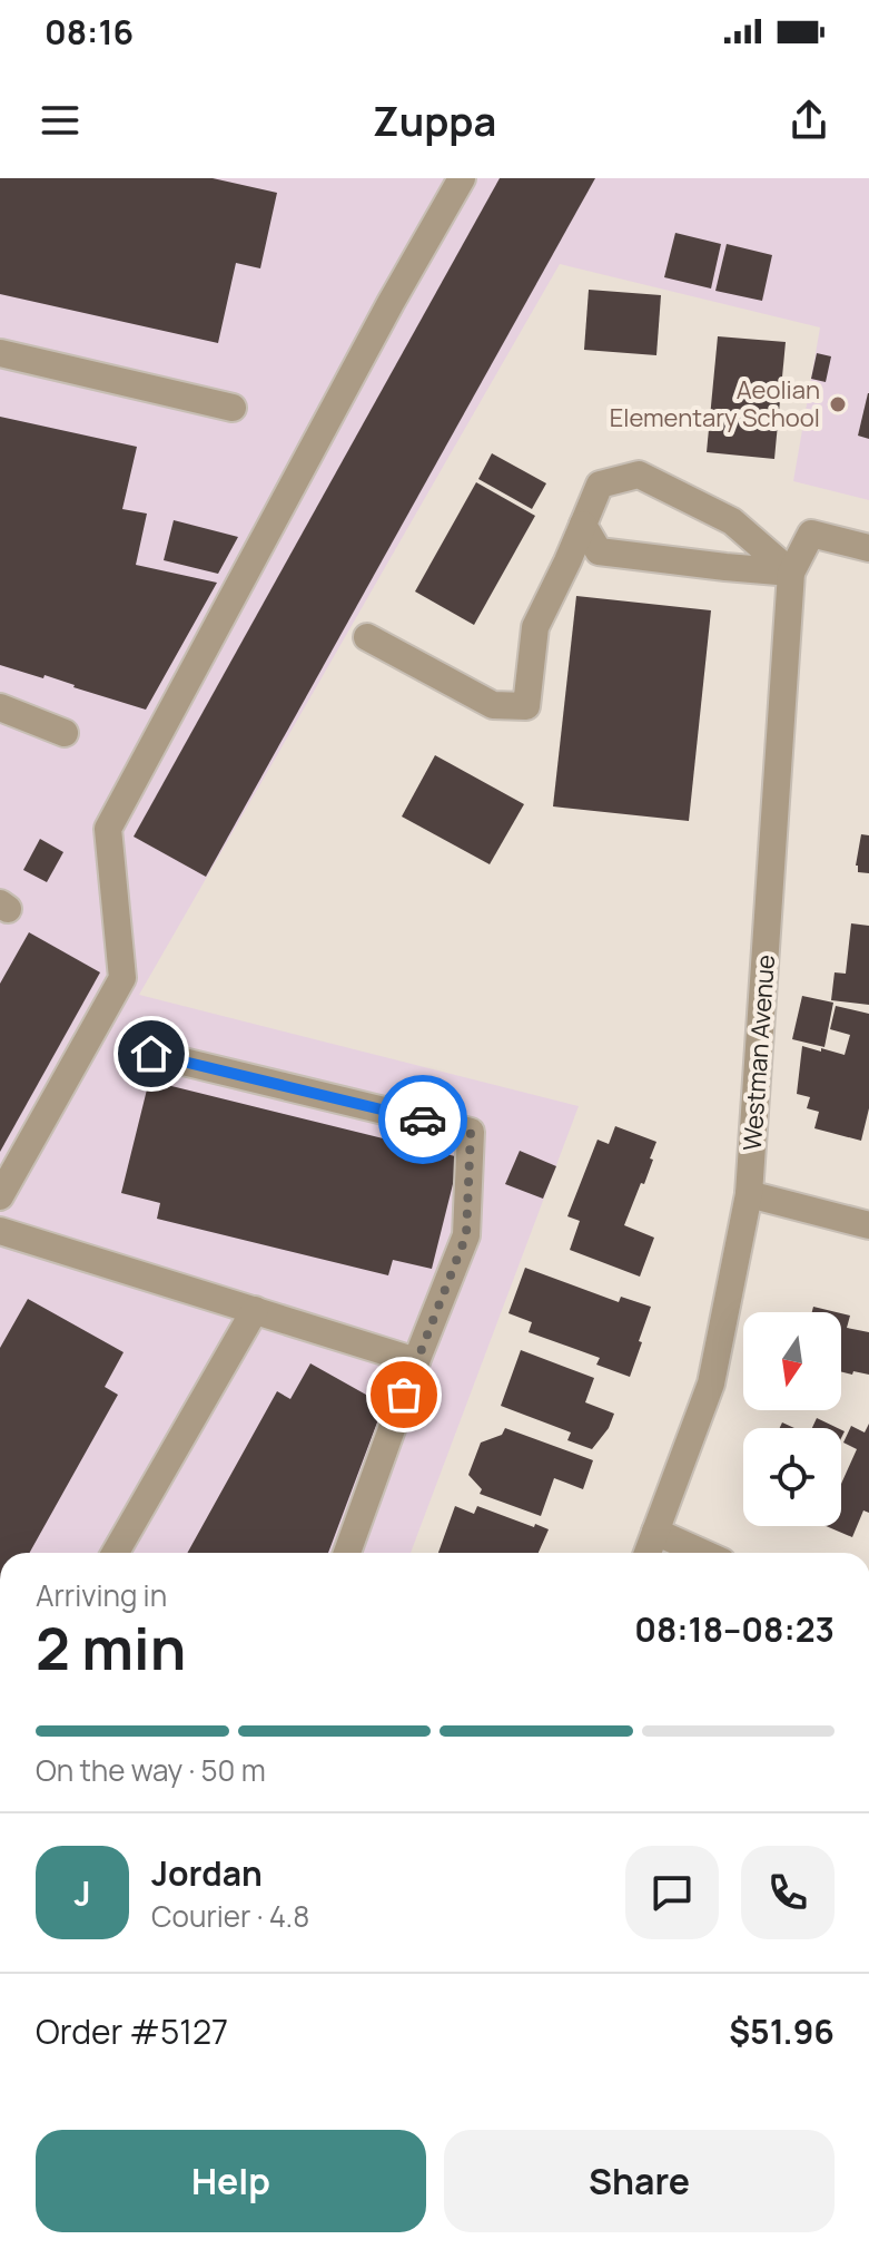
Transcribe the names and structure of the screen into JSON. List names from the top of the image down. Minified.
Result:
{"streets":{"street":["Westman Avenue"]},"places":["Aeolian Elementary School"],"north":"bottom","page":{"status":"08:16","header":"Zuppa","heading":["2 min","Arriving in","08:18–08:23"],"panel":["Jordan","Courier · 4.8","Order #5127","$51.96"],"bar":"On the way · 50 m","round":"J","buttons":["Help","Share"]}}
